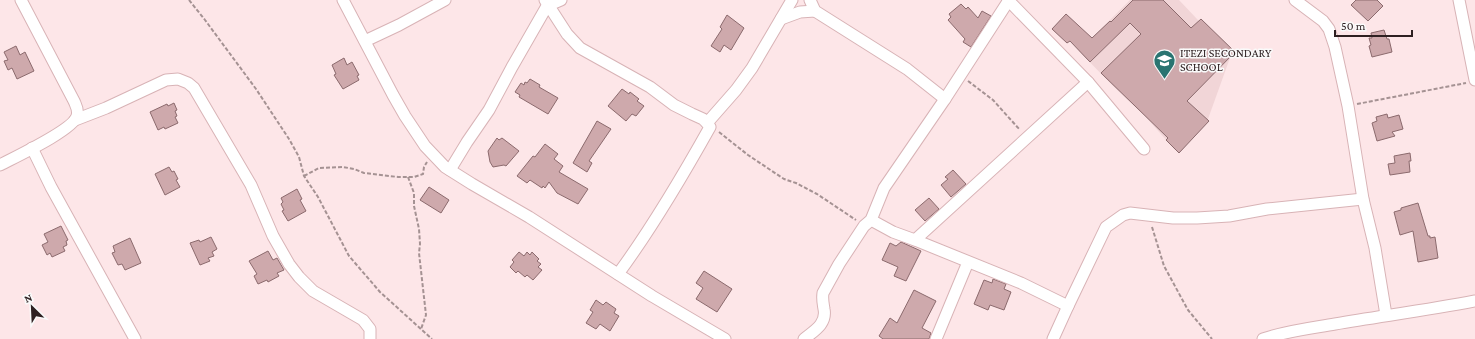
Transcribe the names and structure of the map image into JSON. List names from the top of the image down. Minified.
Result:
{"places":{"school or university":["ITEZI SECONDARY SCHOOL"]},"scale_bar":"50 m","north":"top left"}
